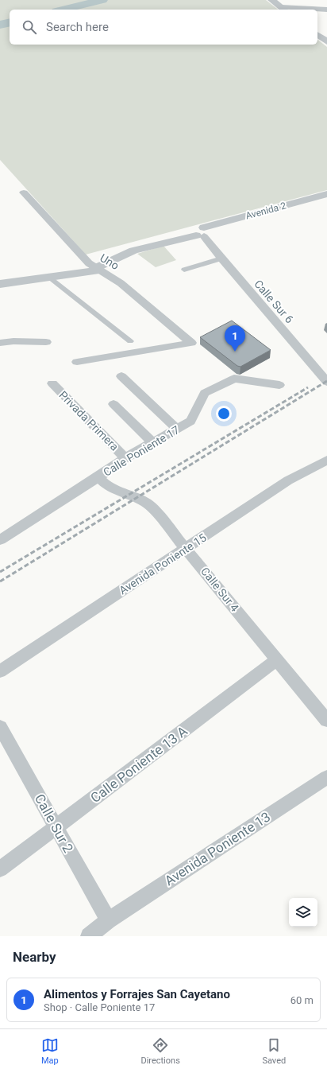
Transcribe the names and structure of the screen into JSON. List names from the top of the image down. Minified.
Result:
{"streets":{"street":["Avenida 2","Uno","Calle Sur 6","Privada Primera","Calle Poniente 17","Avenida Poniente 15","Calle Sur 4","Calle Poniente 13 A","Calle Sur 2","Avenida Poniente 13"]},"crossings":[["Avenida 2","Uno"],["Avenida 2","Calle Sur 6"],["Privada Primera","Calle Poniente 17"],["Calle Poniente 17","Calle Sur 4"],["Avenida Poniente 15","Calle Sur 4"],["Calle Sur 4","Calle Poniente 13 A"],["Calle Poniente 13 A","Calle Sur 2"],["Calle Sur 2","Avenida Poniente 13"]],"page":{"search":"Search here","pins":"1","heading":"Nearby","list":[{"mark":"1","name":"Alimentos y Forrajes San Cayetano","note":"Shop · Calle Poniente 17","value":"60 m"}],"nav":["Map","Directions","Saved"]}}
